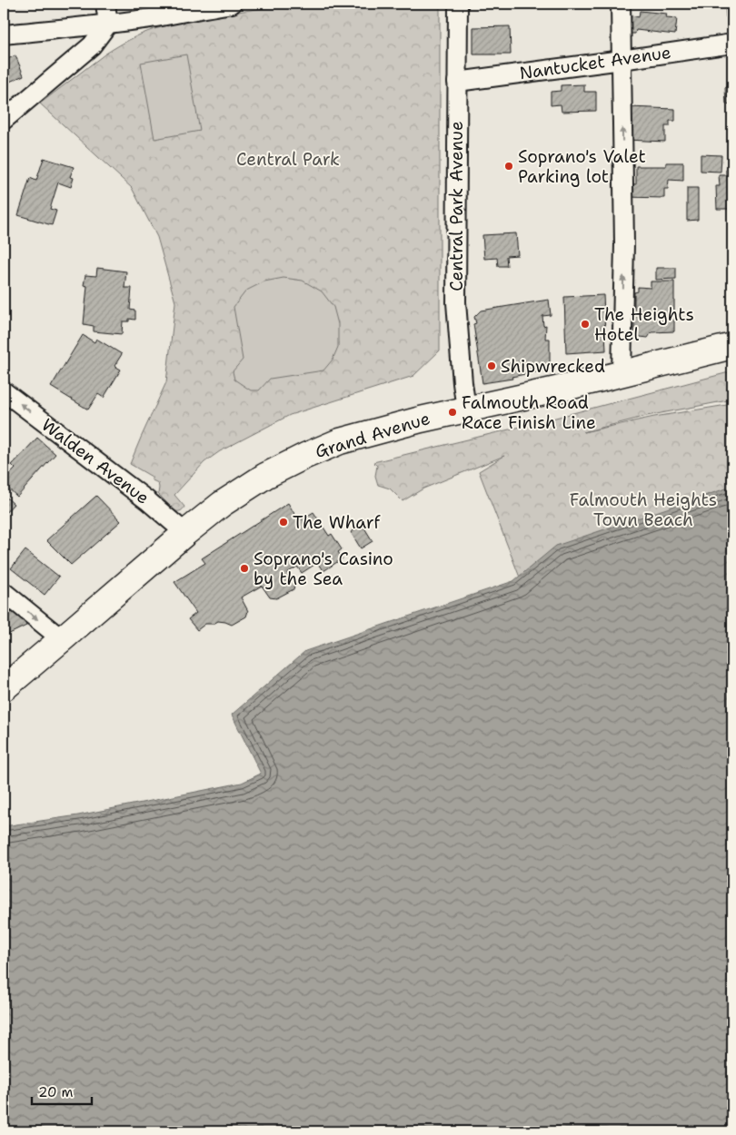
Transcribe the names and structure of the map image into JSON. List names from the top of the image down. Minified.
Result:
{"streets":{"main road":["Grand Avenue"],"street":["Nantucket Avenue","Central Park Avenue","Walden Avenue"]},"crossings":[["Nantucket Avenue","Central Park Avenue"],["Central Park Avenue","Grand Avenue"],["Grand Avenue","Walden Avenue"]],"parks":["Central Park","Falmouth Heights Town Beach"],"places":["Soprano's Valet Parking lot","The Heights Hotel","Shipwrecked","Falmouth Road Race Finish Line","The Wharf","Soprano's Casino by the Sea"],"scale_bar":"20 m"}
